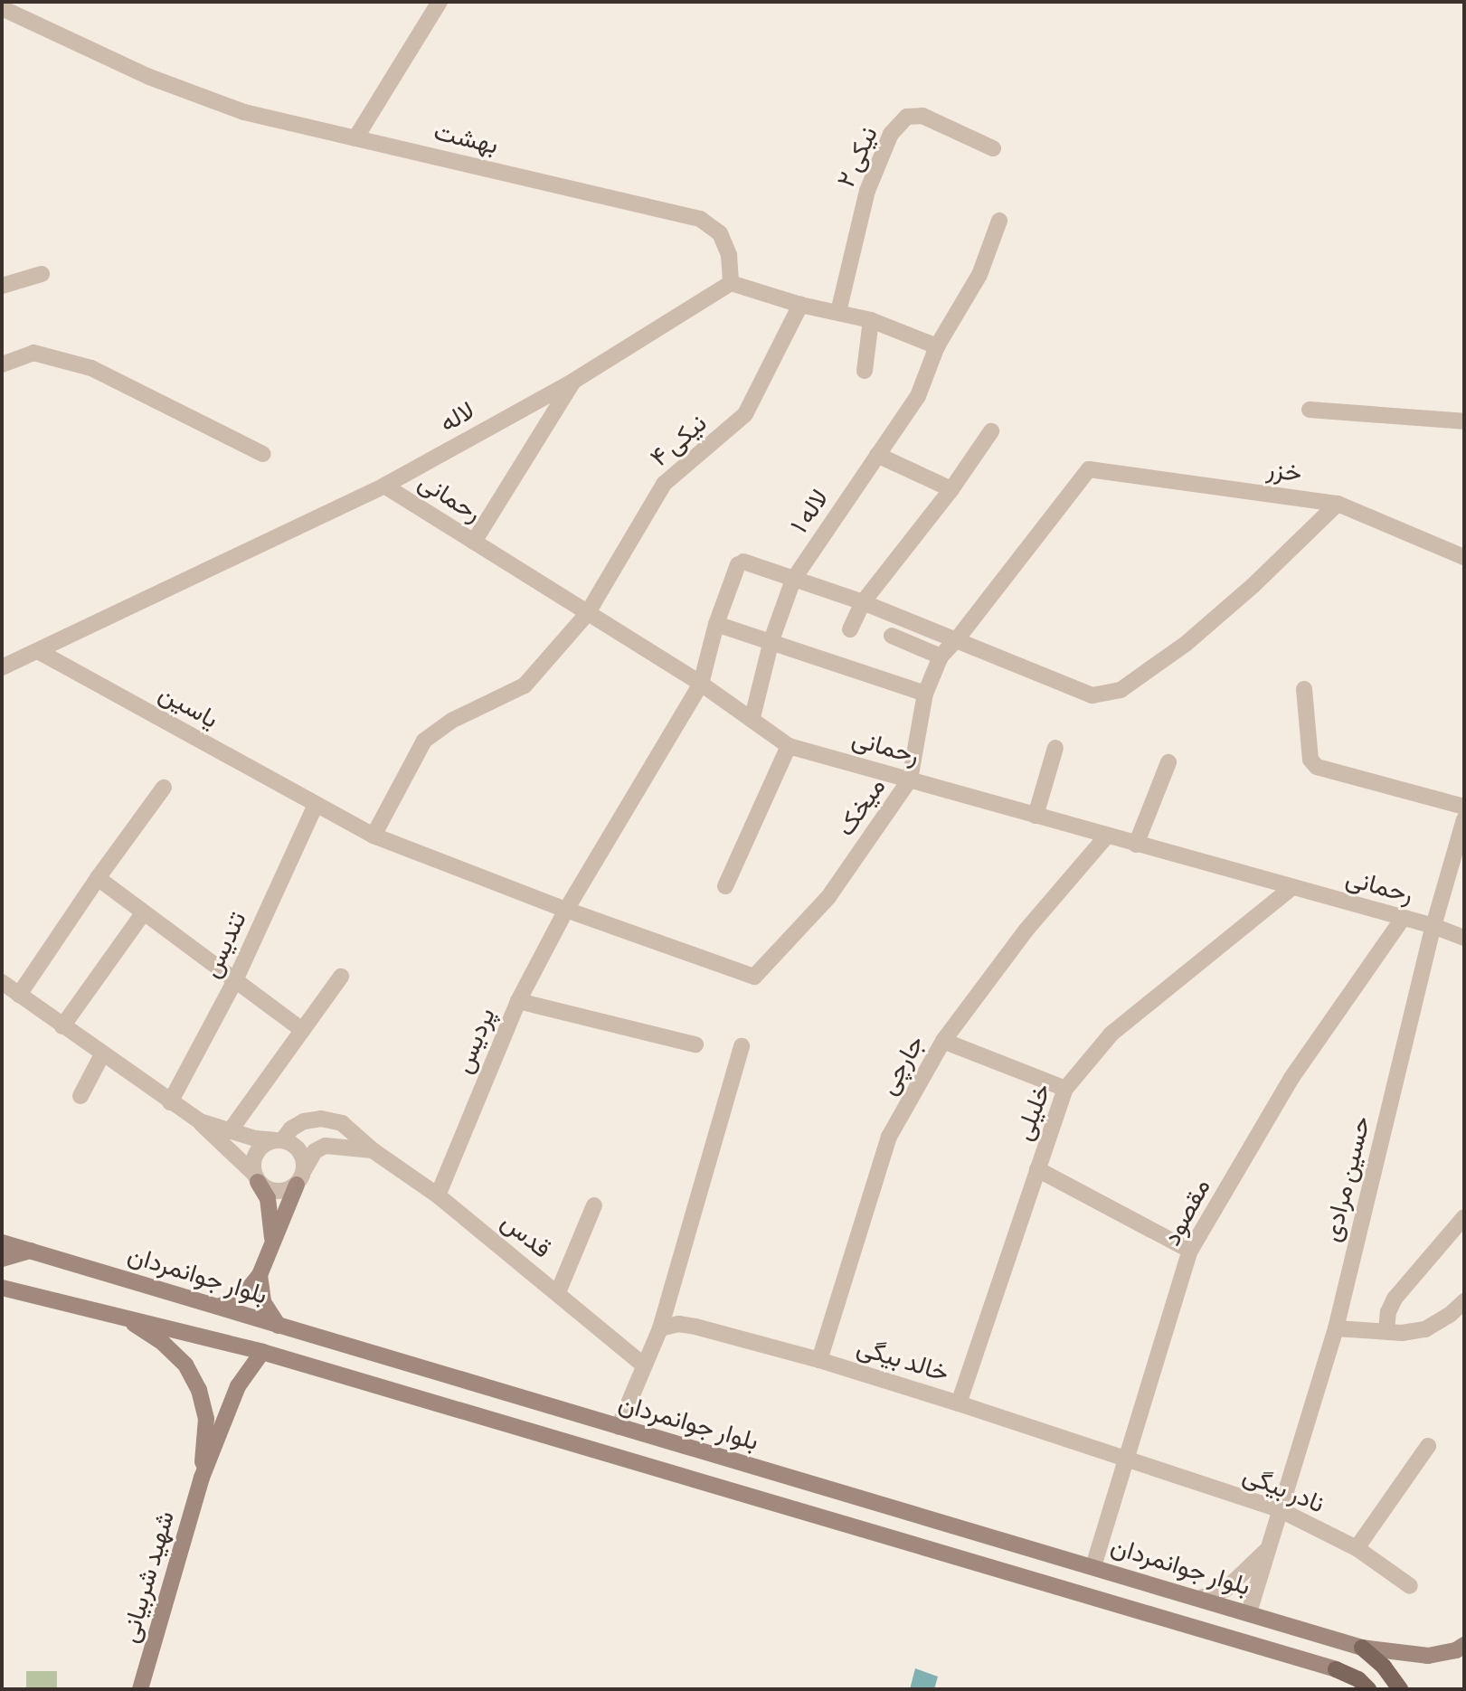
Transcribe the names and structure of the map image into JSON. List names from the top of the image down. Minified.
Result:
{"streets":{"main road":["بلوار جوانمردان","شهید شربیانی"],"street":["بهشت","نیکی ۲","لاله","نیکی ۴","خزر","رحمانی","لاله ۱","یاسین","میخک","تندیس","پردیس","جارچی","خلیلی","حسین مرادی","مقصود","قدس","خالد بیگی","نادر بیگی"]},"crossings":[["بهشت","لاله"],["لاله","رحمانی"],["لاله","یاسین"],["نیکی ۴","رحمانی"],["نیکی ۴","یاسین"],["خزر","میخک"],["رحمانی","لاله ۱"],["رحمانی","میخک"],["رحمانی","پردیس"],["رحمانی","جارچی"],["رحمانی","خلیلی"],["رحمانی","حسین مرادی"],["رحمانی","مقصود"],["لاله ۱","پردیس"],["یاسین","میخک"],["یاسین","تندیس"],["یاسین","پردیس"],["پردیس","قدس"],["جارچی","خالد بیگی"],["خلیلی","خالد بیگی"],["حسین مرادی","بلوار جوانمردان"],["حسین مرادی","نادر بیگی"],["مقصود","بلوار جوانمردان"],["مقصود","خالد بیگی"],["مقصود","نادر بیگی"],["بلوار جوانمردان","شهید شربیانی"],["خالد بیگی","نادر بیگی"]]}
